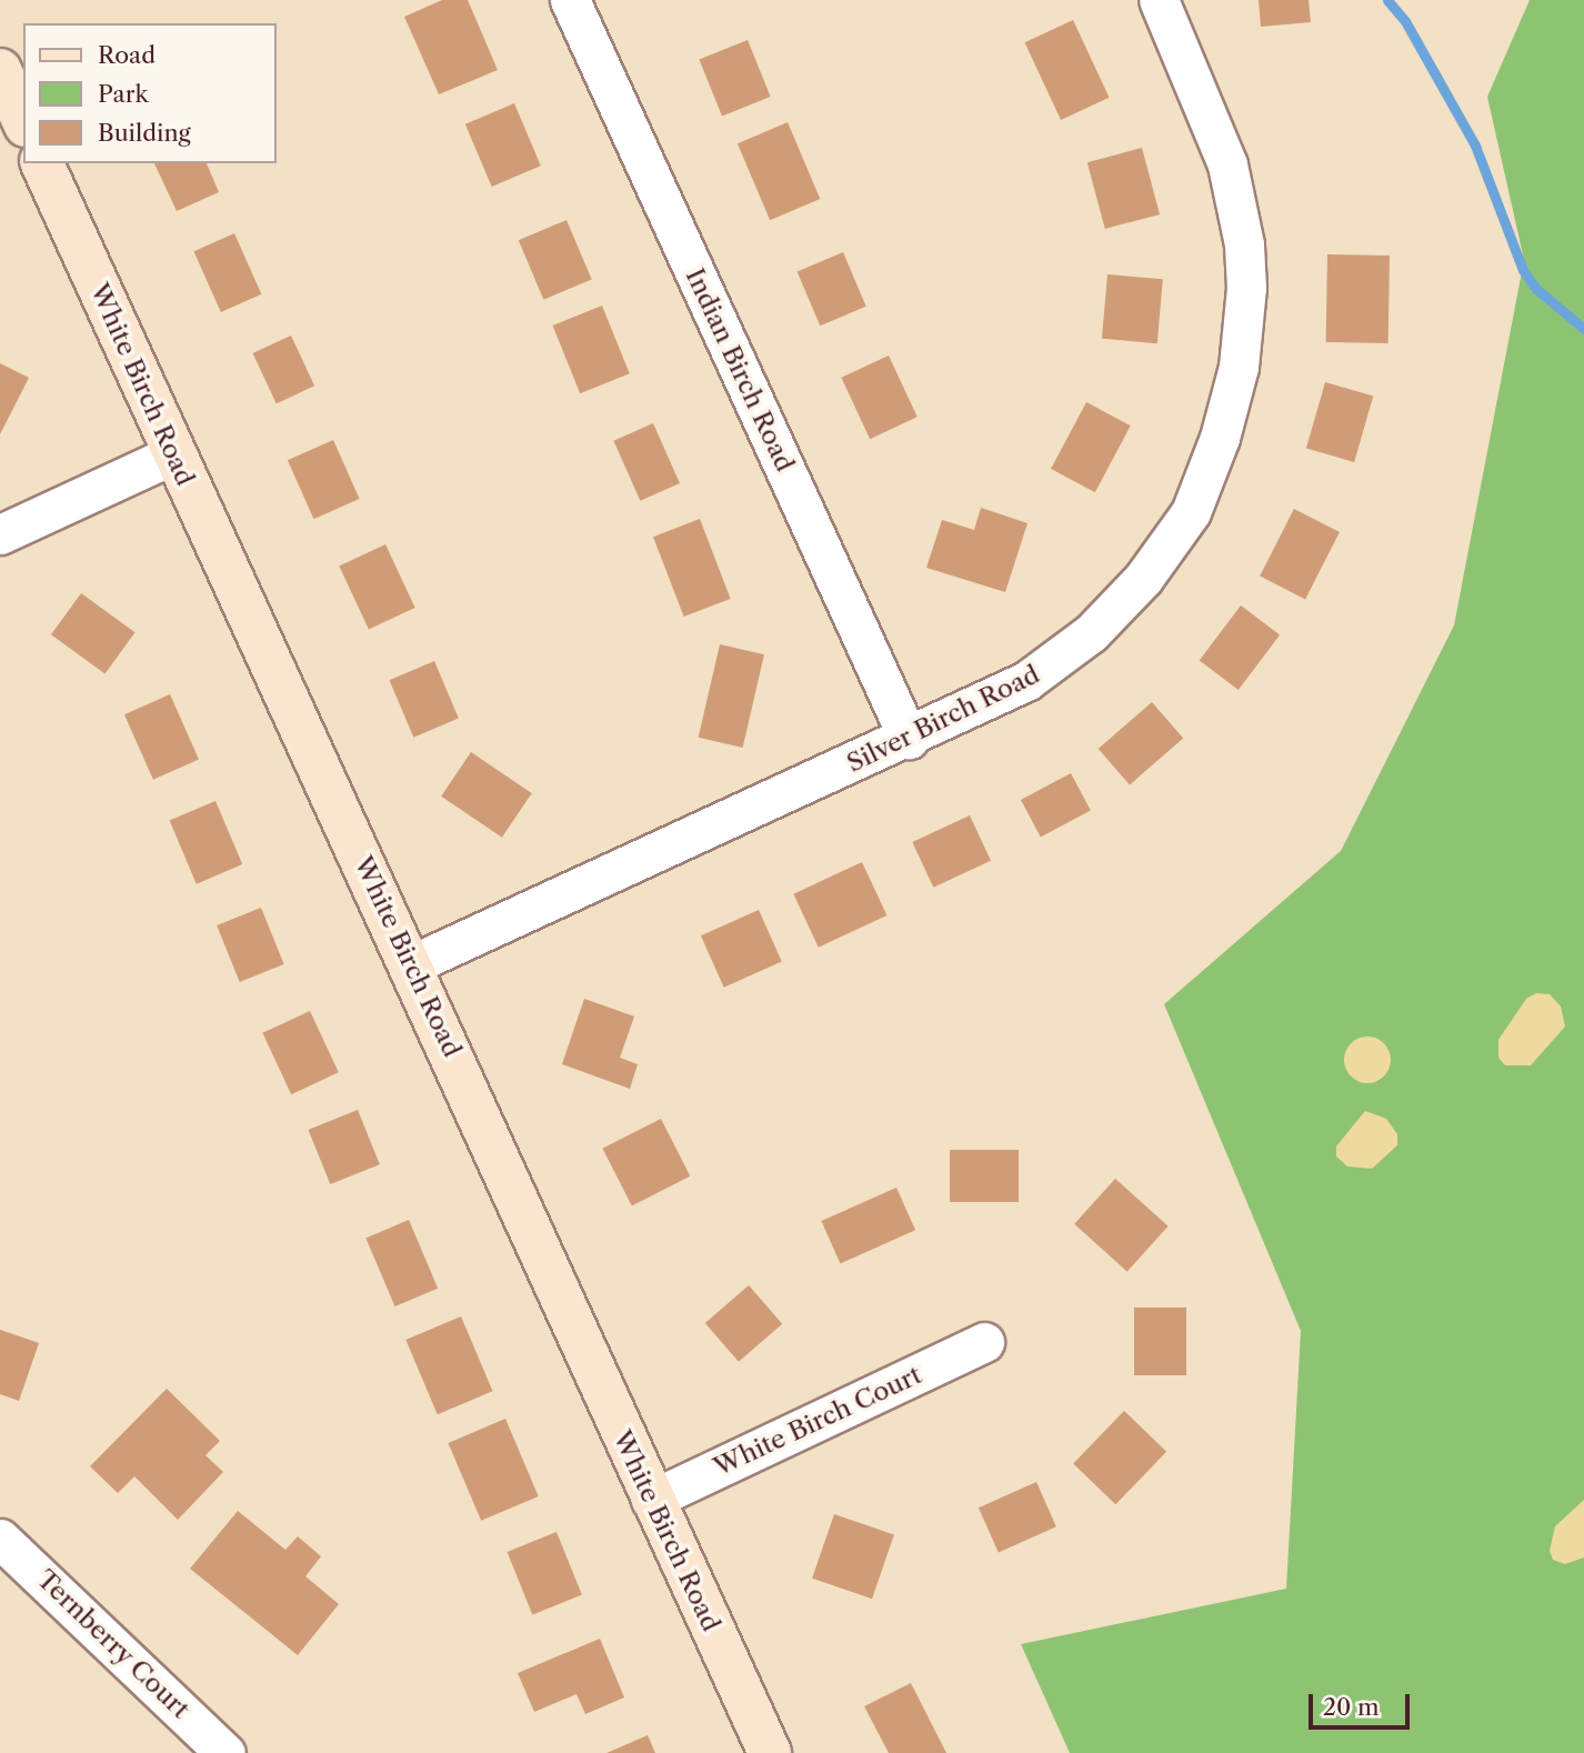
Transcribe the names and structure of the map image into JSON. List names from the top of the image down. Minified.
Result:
{"streets":{"street":["Indian Birch Road","White Birch Road","Silver Birch Road","White Birch Court","Ternberry Court"]},"crossings":[["Indian Birch Road","Silver Birch Road"],["White Birch Road","Silver Birch Road"],["White Birch Road","White Birch Court"]],"legend":["Road","Park","Building"],"scale_bar":"20 m"}
